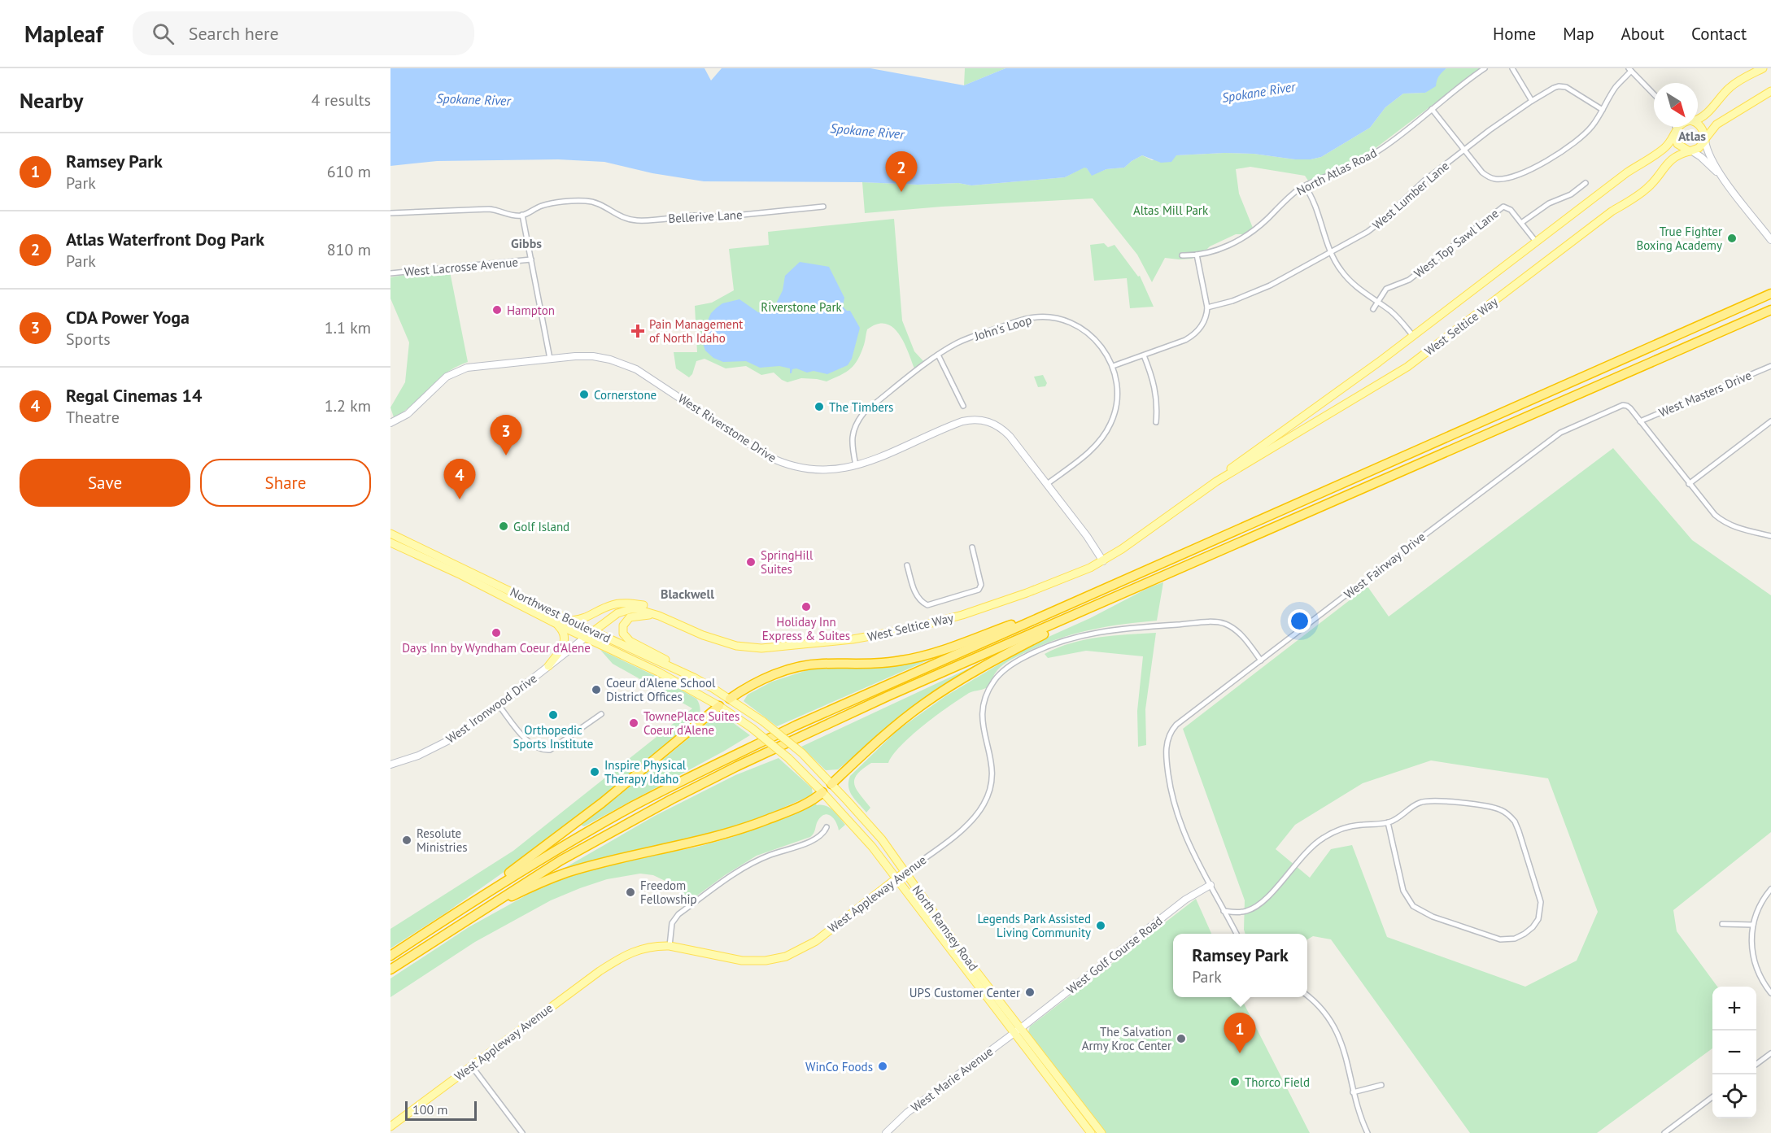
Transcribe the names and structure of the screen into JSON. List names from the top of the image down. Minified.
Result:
{"streets":{"main road":["West Seltice Way","Northwest Boulevard","West Appleway Avenue","North Ramsey Road"],"street":["North Atlas Road","West Lumber Lane","Bellerive Lane","West Top Sawl Lane","West Lacrosse Avenue","John's Loop","West Masters Drive","West Riverstone Drive","West Fairway Drive","West Ironwood Drive","West Golf Course Road","West Marie Avenue"]},"crossings":[["West Top Sawl Lane","West Seltice Way"],["West Seltice Way","West Riverstone Drive"],["West Seltice Way","Northwest Boulevard"],["West Seltice Way","West Ironwood Drive"],["John's Loop","West Riverstone Drive"],["West Masters Drive","West Fairway Drive"],["West Fairway Drive","West Appleway Avenue"],["West Fairway Drive","West Golf Course Road"],["Northwest Boulevard","West Ironwood Drive"],["Northwest Boulevard","North Ramsey Road"],["West Appleway Avenue","North Ramsey Road"],["North Ramsey Road","West Golf Course Road"],["North Ramsey Road","West Marie Avenue"],["West Golf Course Road","West Marie Avenue"]],"districts":["Atlas","Gibbs","Blackwell"],"water":["Spokane River"],"parks":["Altas Mill Park","Riverstone Park"],"places":{"other":["True Fighter Boxing Academy","Hampton","Cornerstone","The Timbers","Golf Island","SpringHill Suites","Holiday Inn Express & Suites","Days Inn by Wyndham Coeur d'Alene","Coeur d'Alene School District Offices","Orthopedic Sports Institute","TownePlace Suites Coeur d'Alene","Inspire Physical Therapy Idaho","Resolute Ministries","Freedom Fellowship","Legends Park Assisted Living Community","UPS Customer Center","The Salvation Army Kroc Center","WinCo Foods","Thorco Field"],"health":["Pain Management of North Idaho"]},"scale_bar":"100 m","north":"bottom right","page":{"header":"Mapleaf","search":"Search here","nav":["Home","Map","About","Contact"],"heading":["Nearby","4 results"],"list":[{"mark":"1","name":"Ramsey Park","note":"Park","value":"610 m"},{"mark":"2","name":"Atlas Waterfront Dog Park","note":"Park","value":"810 m"},{"mark":"3","name":"CDA Power Yoga","note":"Sports","value":"1.1 km"},{"mark":"4","name":"Regal Cinemas 14","note":"Theatre","value":"1.2 km"}],"pins":["2","3","4","1"],"buttons":["Save","Share"],"popup":["Ramsey Park","Park"],"map_buttons":["+","−"],"scale":"100 m"}}
